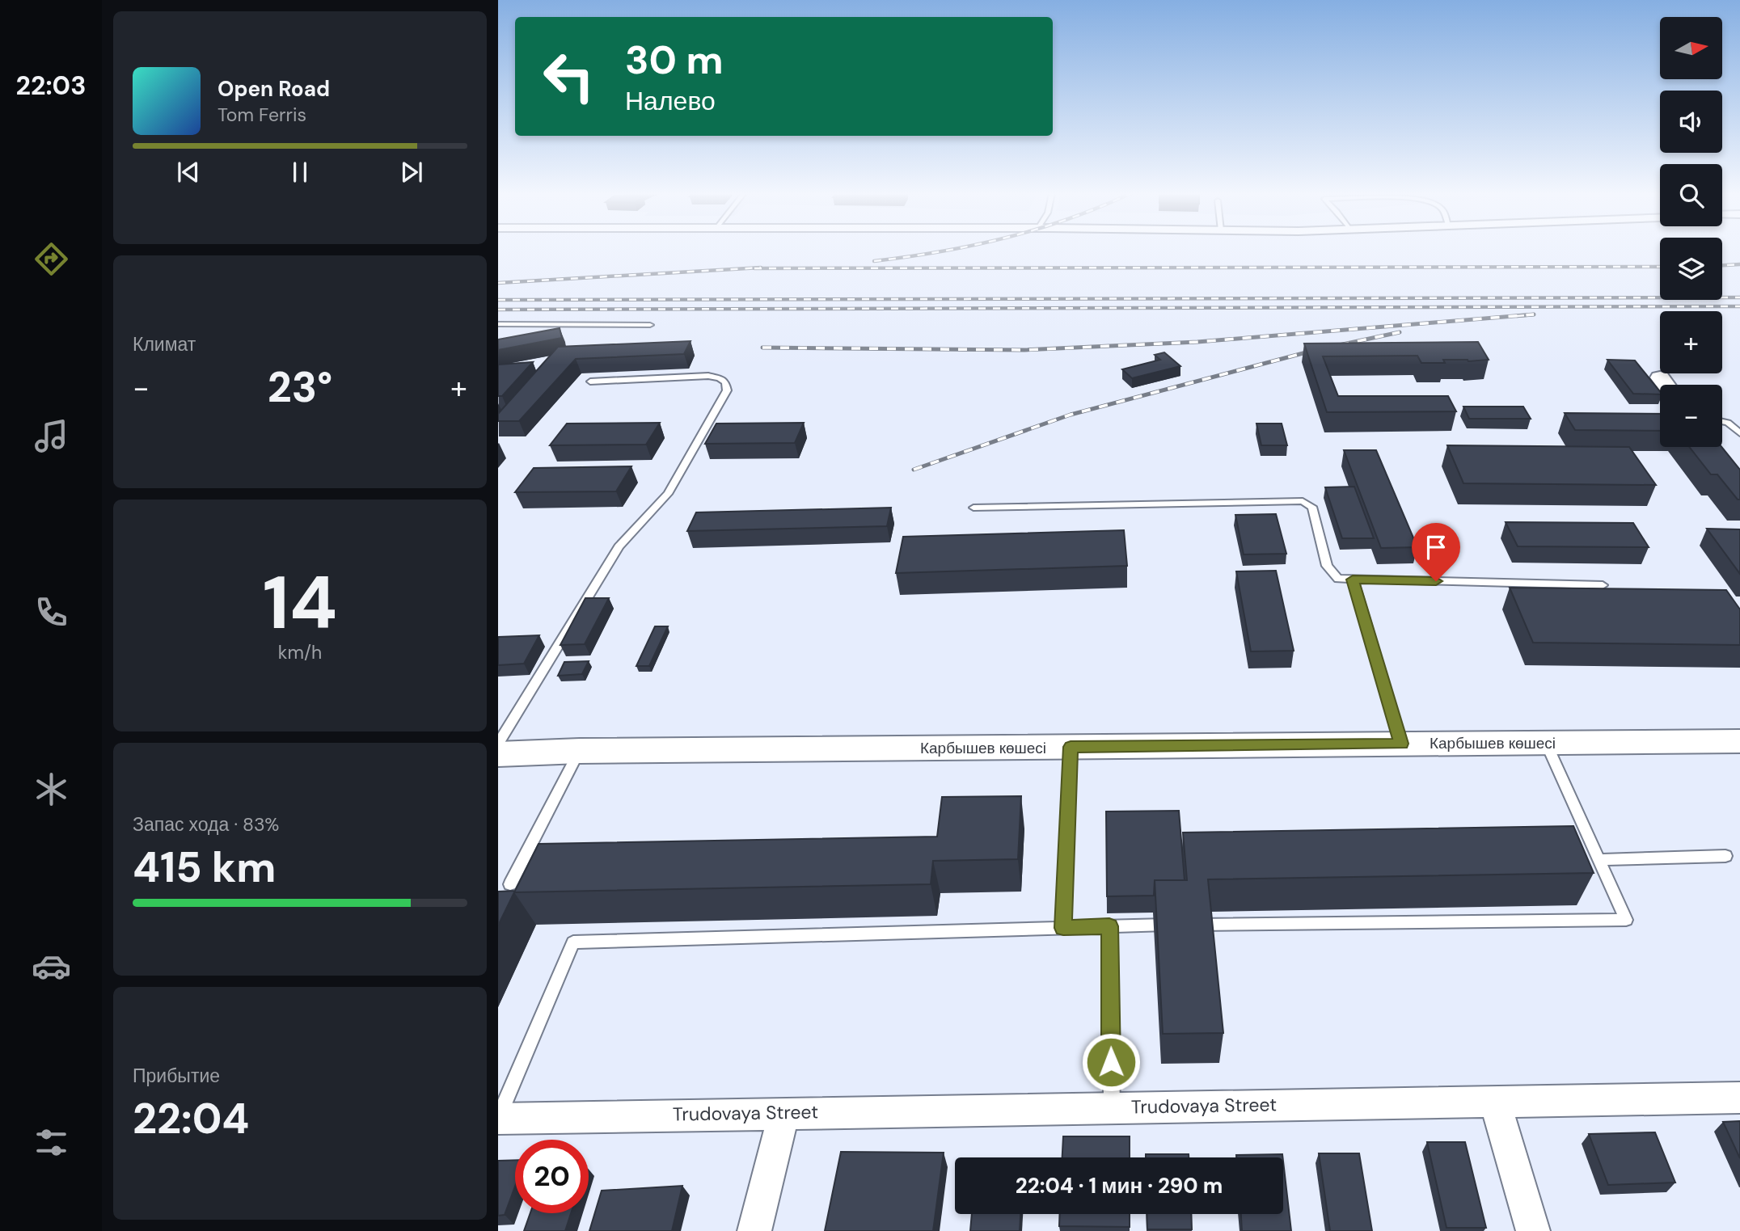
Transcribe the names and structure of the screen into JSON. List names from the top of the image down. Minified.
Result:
{"streets":{"main road":["Карбышев көшесі"],"street":["Trudovaya Street"]},"north":"right","page":{"tabs":"22:03","map_buttons":["+","−"],"turn":["30 m","Налево"],"song":["Open Road","Tom Ferris"],"tile":["Климат",["14","km/h"],["Запас хода · 83%","415 km"],["Прибытие","22:04"]],"heat":["−","23°","+"],"limit":"20","trip":"22:04 · 1 мин · 290 m"}}
